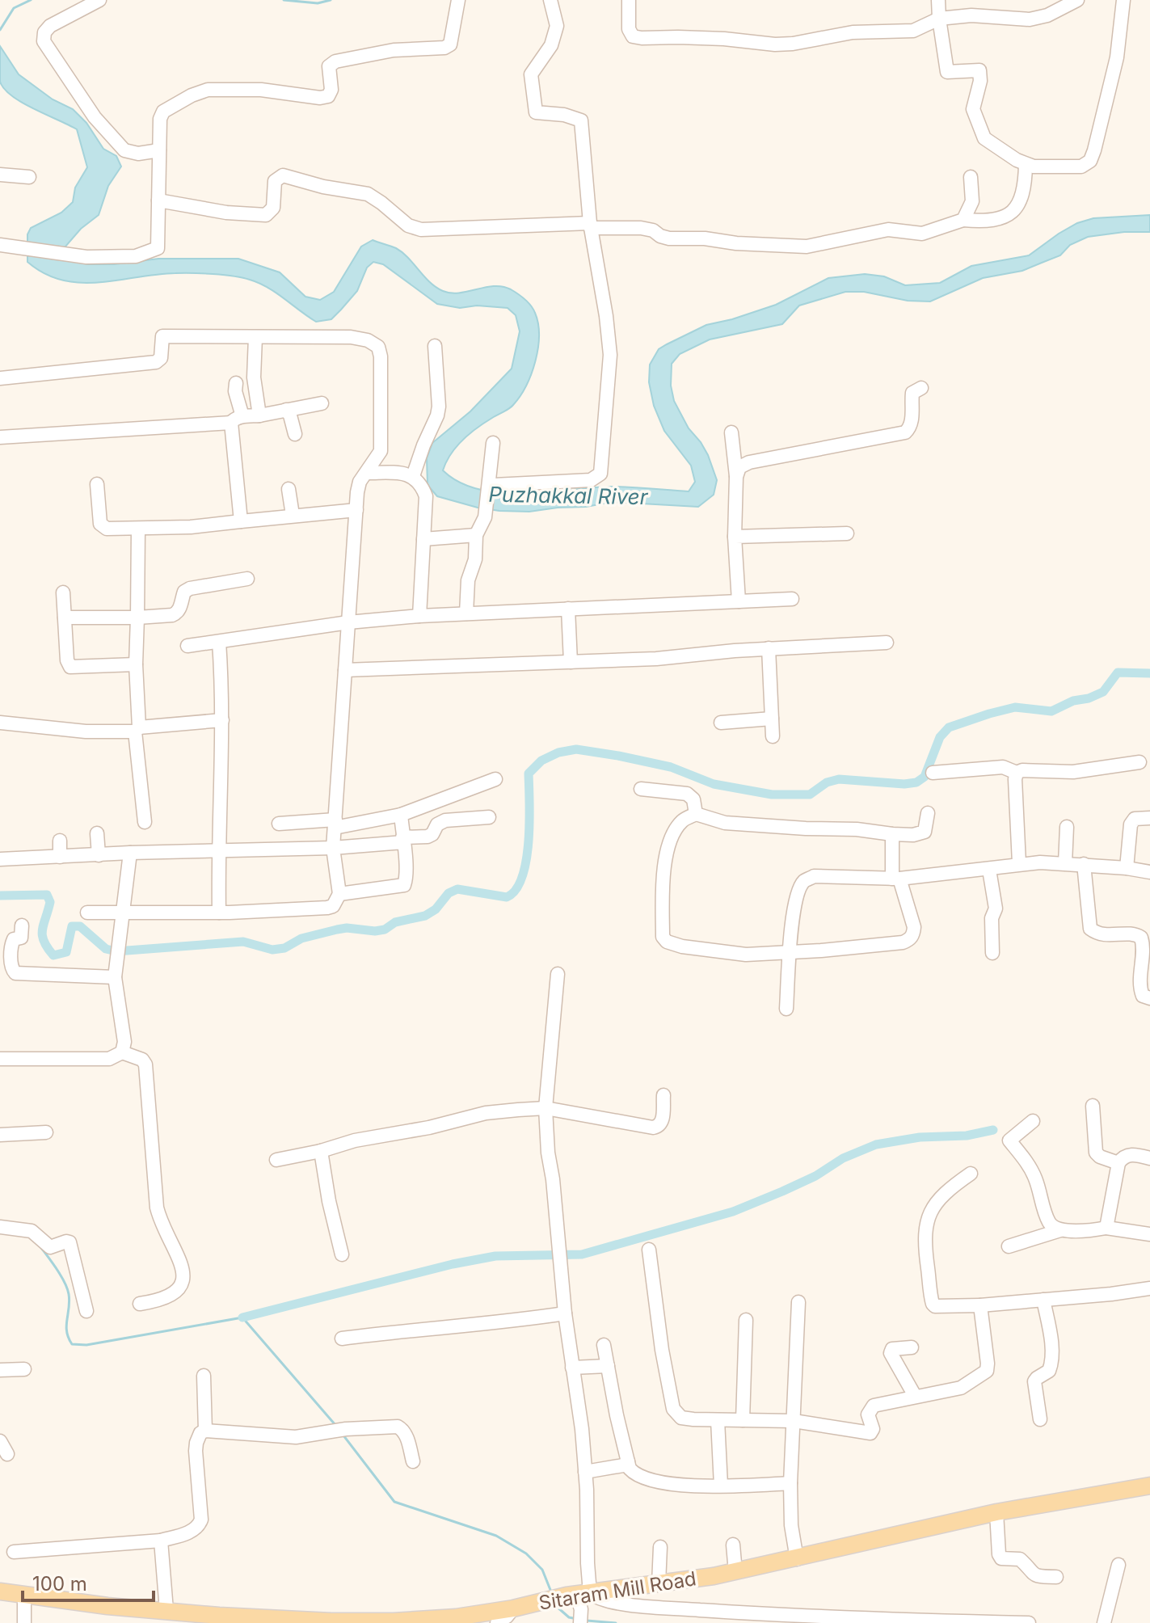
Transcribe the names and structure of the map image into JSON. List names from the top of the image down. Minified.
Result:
{"streets":{"main road":["Sitaram Mill Road"]},"water":["Puzhakkal River"],"scale_bar":"100 m"}
